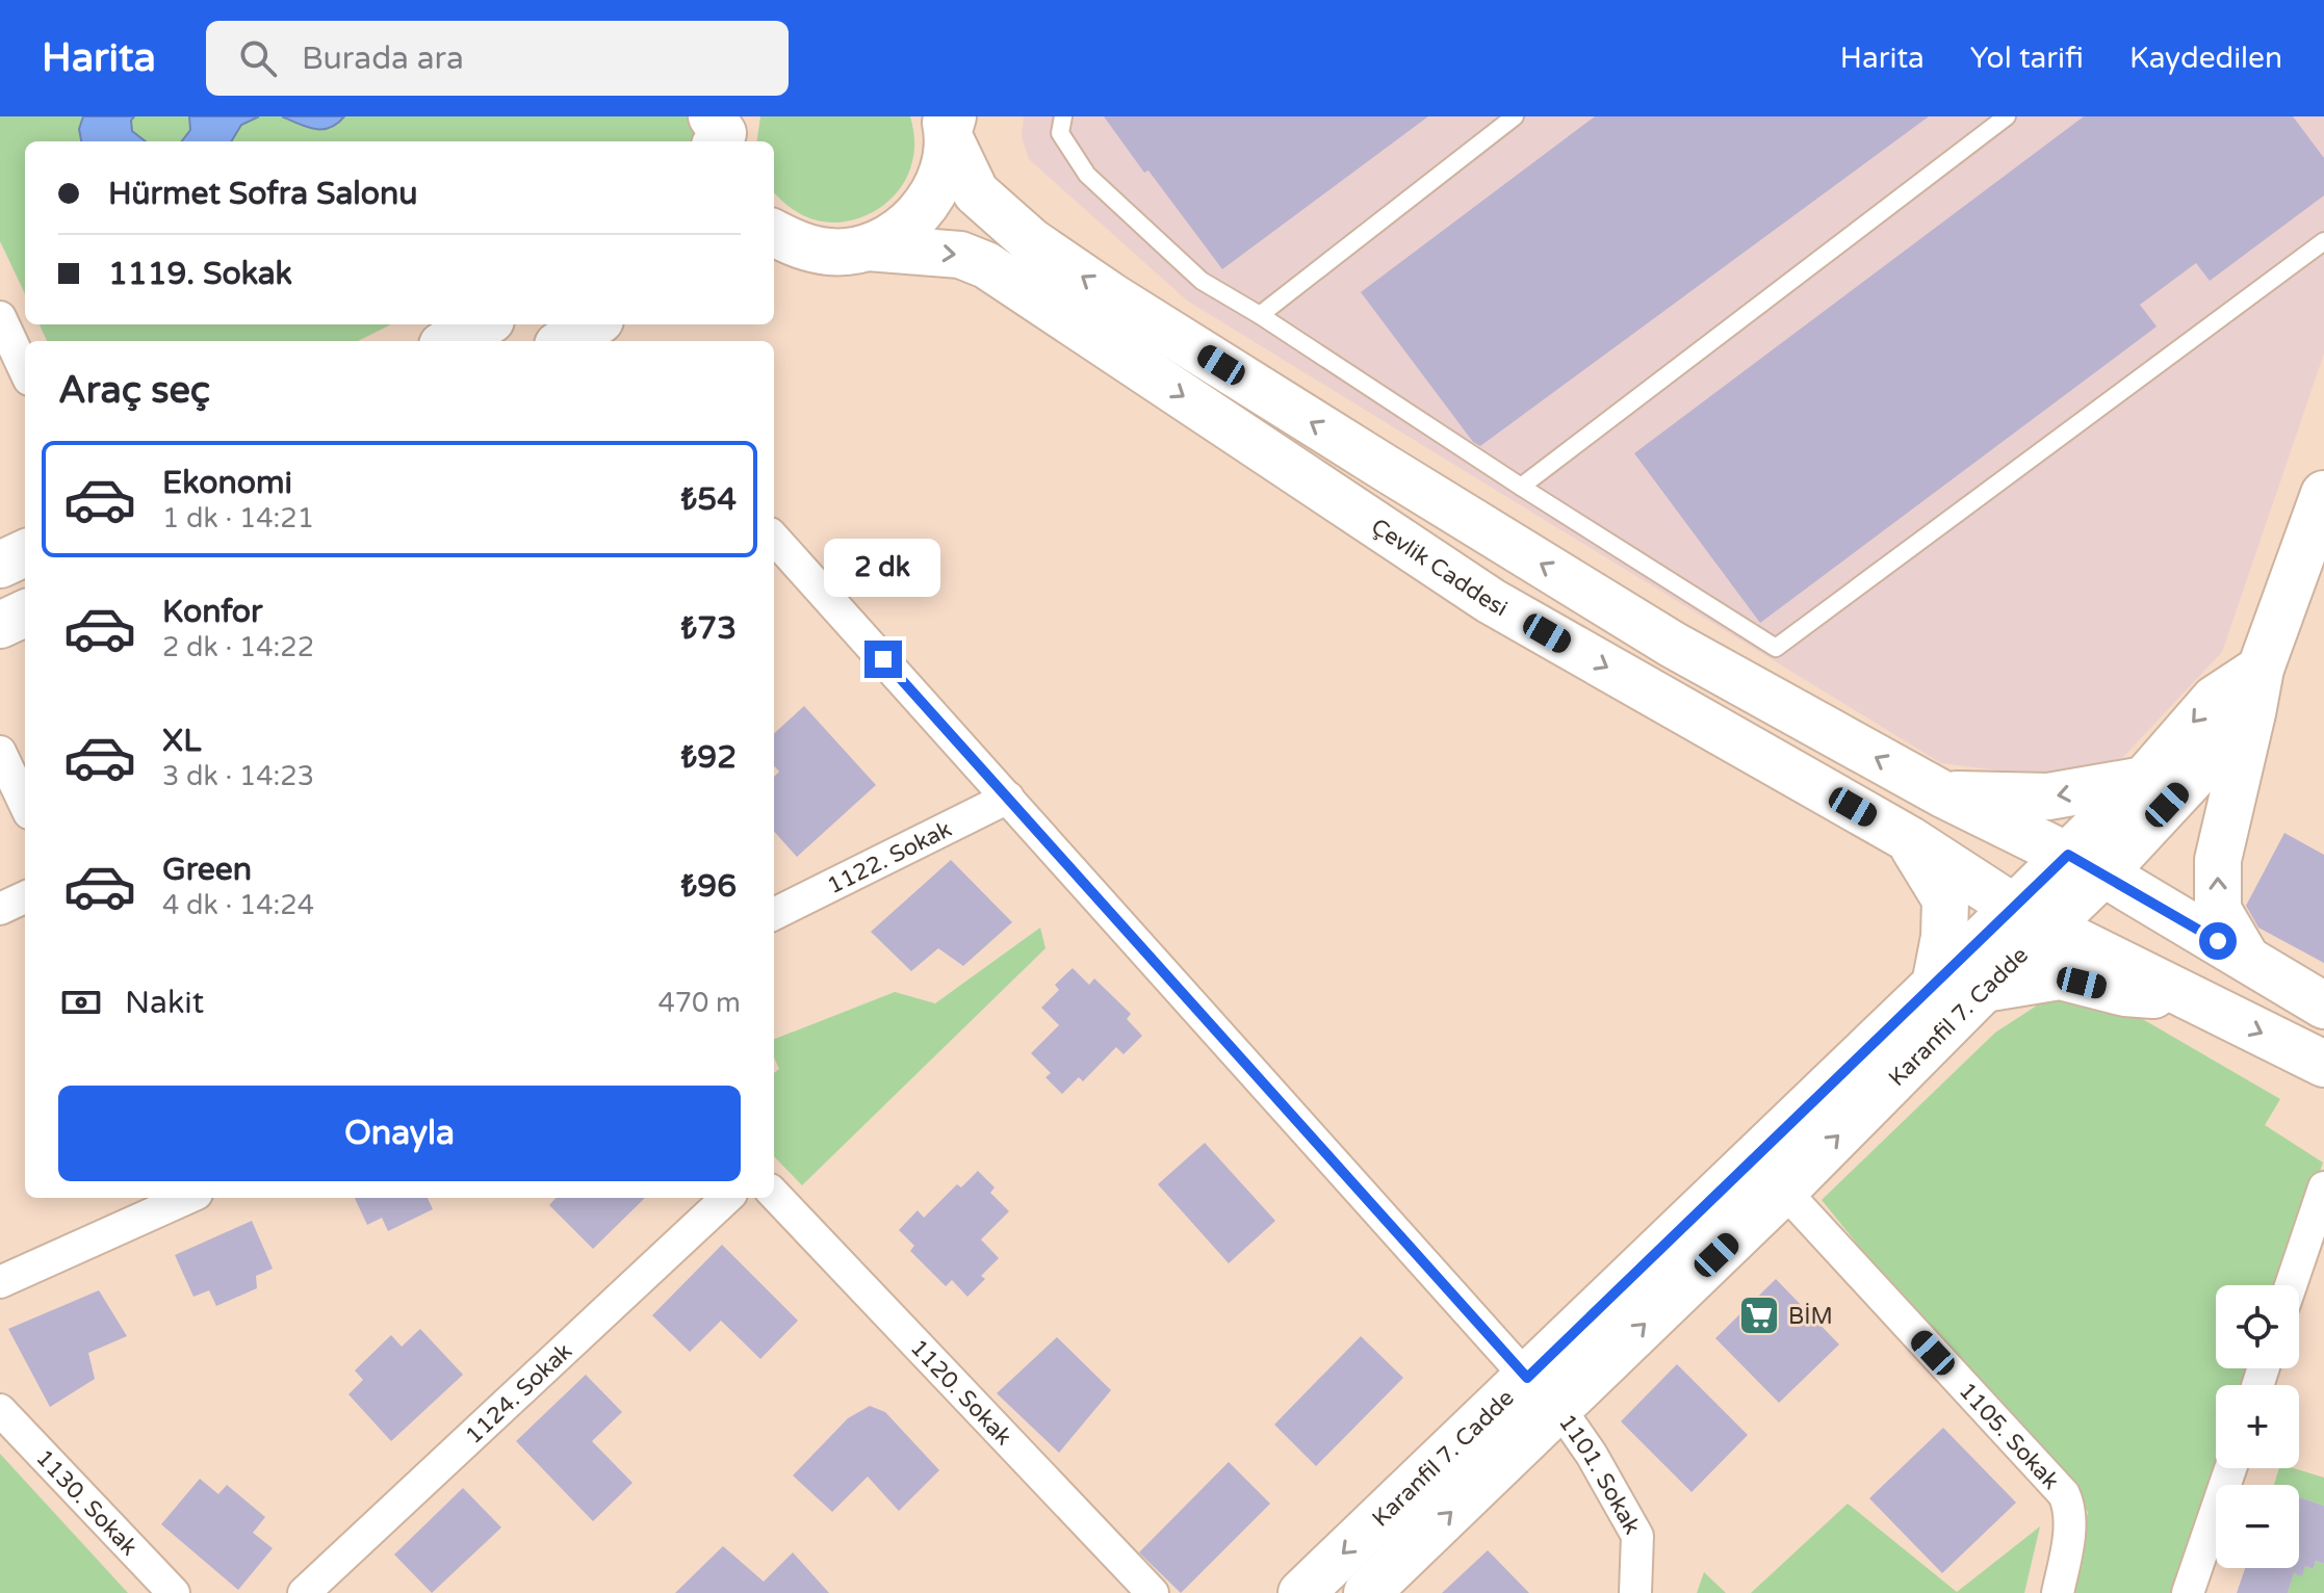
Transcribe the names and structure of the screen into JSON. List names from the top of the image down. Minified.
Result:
{"streets":{"main road":["Çevlik Caddesi","Karanfil 7. Cadde"],"street":["1122. Sokak","1120. Sokak","1124. Sokak","1105. Sokak","1101. Sokak","1130. Sokak"]},"crossings":[["Çevlik Caddesi","Karanfil 7. Cadde"],["1122. Sokak","1101. Sokak"],["Karanfil 7. Cadde","1105. Sokak"],["Karanfil 7. Cadde","1101. Sokak"]],"places":{"supermarket":["BİM"]},"page":{"header":"Harita","search":"Burada ara","nav":["Harita","Yol tarifi","Kaydedilen"],"banner":["Hürmet Sofra Salonu","1119. Sokak"],"heading":"Araç seç","list":[{"name":"Ekonomi","note":"1 dk · 14:21","value":"₺54"},{"name":"Konfor","note":"2 dk · 14:22","value":"₺73"},{"name":"XL","note":"3 dk · 14:23","value":"₺92"},{"name":"Green","note":"4 dk · 14:24","value":"₺96"}],"bubble":"2 dk","pay":["Nakit","470 m"],"buttons":"Onayla","map_buttons":["+","−"]}}
